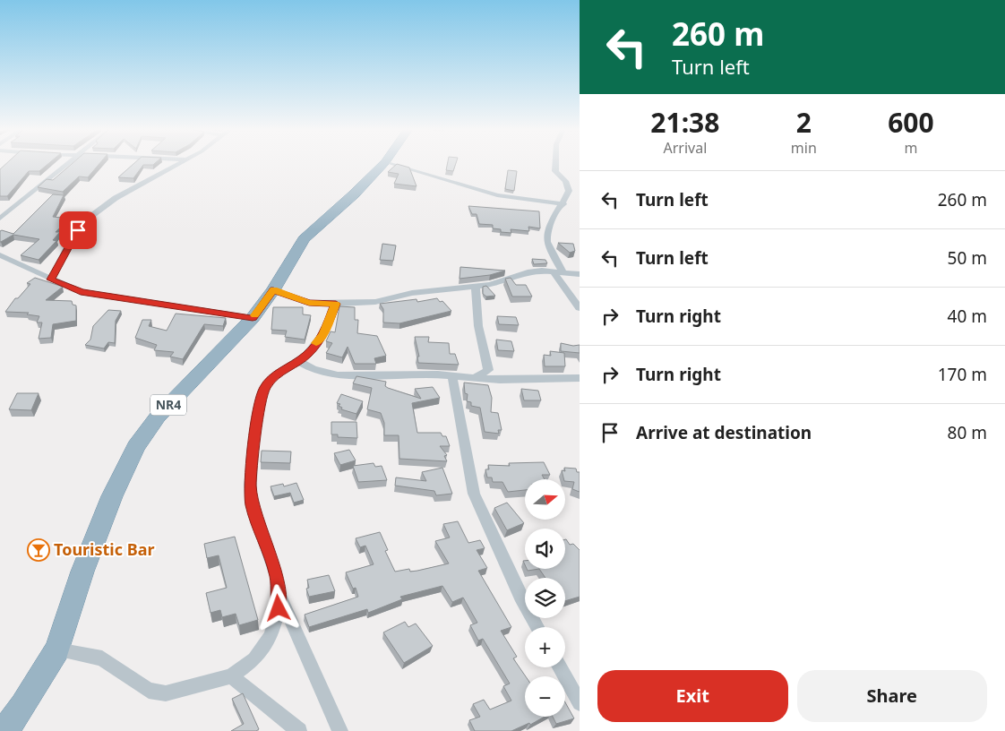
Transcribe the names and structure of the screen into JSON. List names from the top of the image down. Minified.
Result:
{"streets":{"highway":["NR4"]},"places":{"bar":["Touristic Bar"]},"north":"right","page":{"turn":["260 m","Turn left"],"eta":["21:38","Arrival","2","min","600","m"],"list":[{"name":"Turn left","value":"260 m"},{"name":"Turn left","value":"50 m"},{"name":"Turn right","value":"40 m"},{"name":"Turn right","value":"170 m"},{"name":"Arrive at destination","value":"80 m"}],"map_buttons":["+","−"],"buttons":["Exit","Share"]}}
